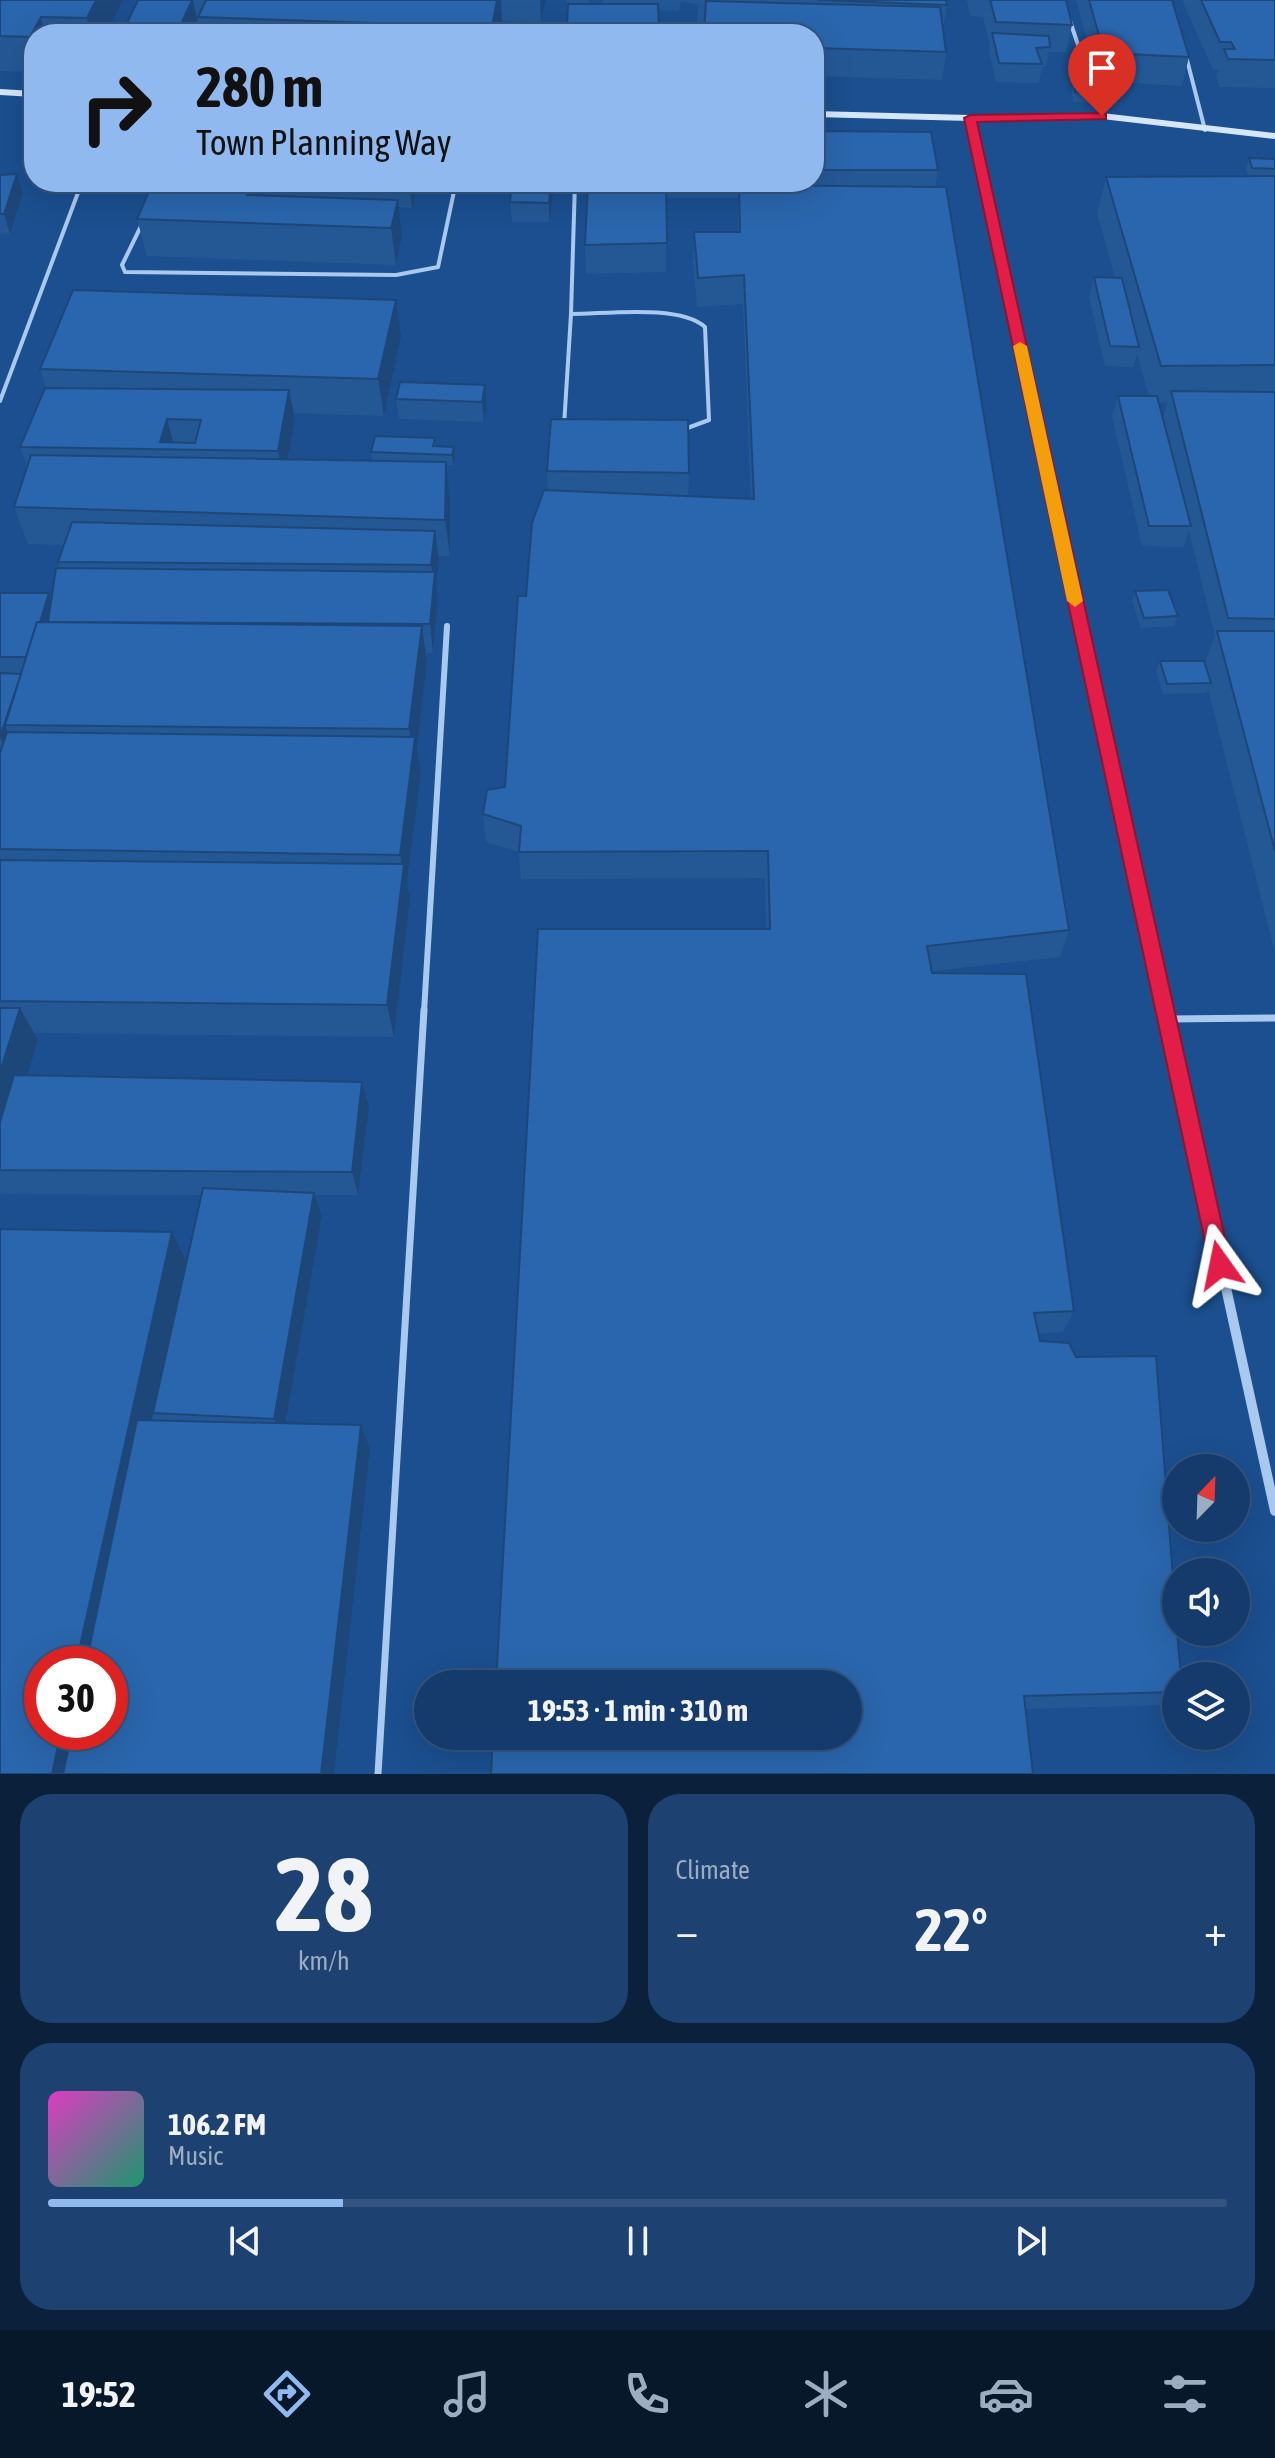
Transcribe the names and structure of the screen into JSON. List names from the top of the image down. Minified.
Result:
{"north":"top right","page":{"turn":["280 m","Town Planning Way"],"limit":"30","trip":"19:53 · 1 min · 310 m","tile":[["28","km/h"],"Climate"],"heat":["−","22°","+"],"song":["106.2 FM","Music"],"tabs":"19:52"}}
